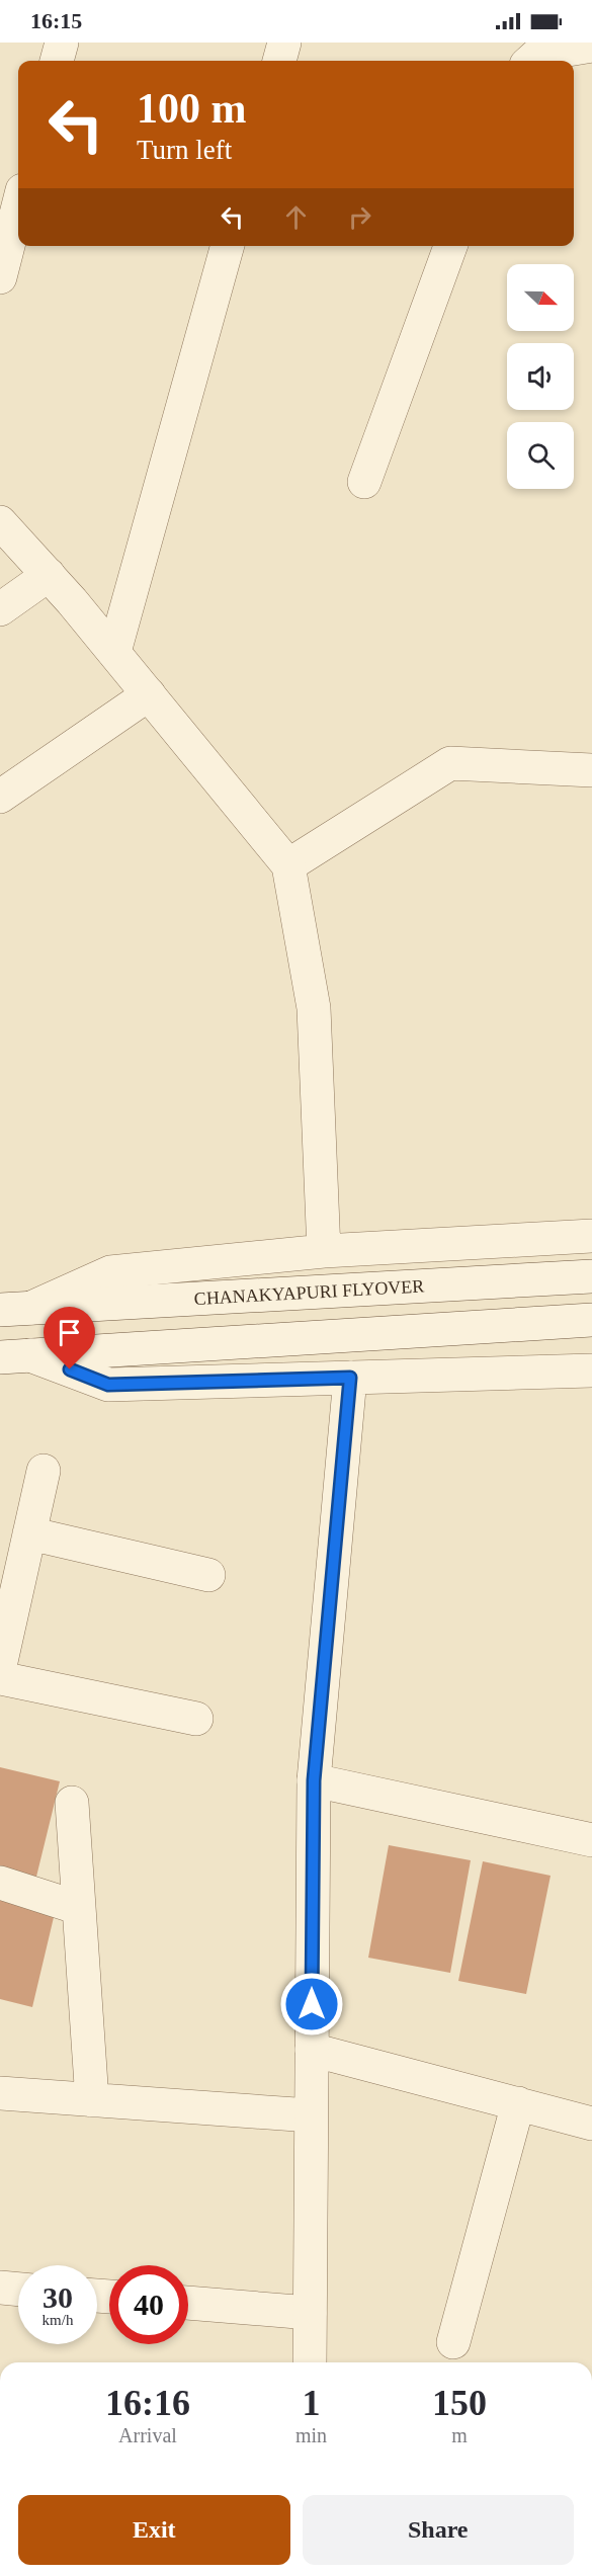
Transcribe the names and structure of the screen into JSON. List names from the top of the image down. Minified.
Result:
{"streets":{"street":["CHANAKYAPURI FLYOVER"]},"north":"right","page":{"status":"16:15","turn":["100 m","Turn left"],"speed":"30 km/h","limit":"40","eta":["16:16","Arrival","1","min","150","m"],"buttons":["Exit","Share"]}}
